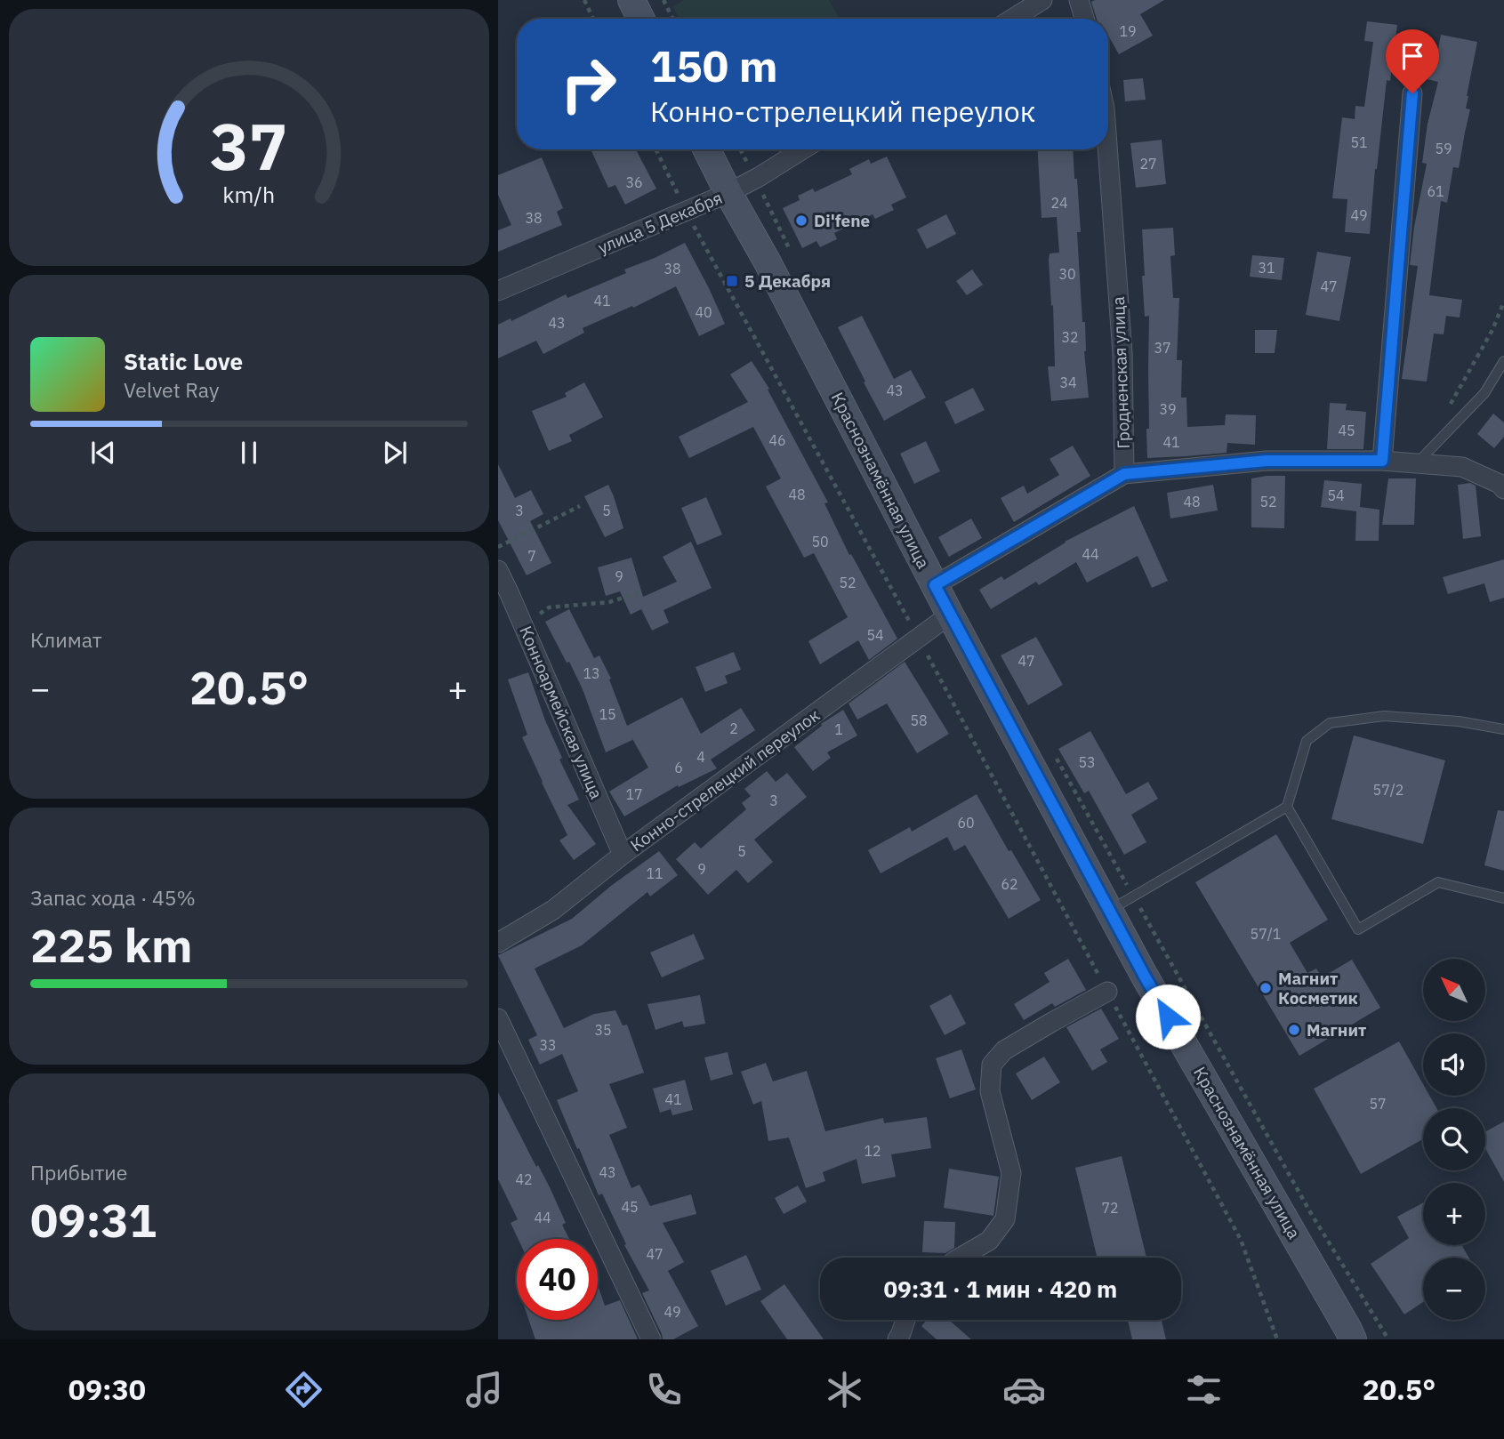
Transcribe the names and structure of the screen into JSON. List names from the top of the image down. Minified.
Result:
{"streets":{"street":["улица 5 Декабря","Гродненская улица","Краснознамённая улица","Конноармейская улица","Конно-стрелецкий переулок"]},"crossings":[["улица 5 Декабря","Краснознамённая улица"],["Краснознамённая улица","Конно-стрелецкий переулок"],["Конноармейская улица","Конно-стрелецкий переулок"]],"places":{"other":["Di'fene","Магнит Косметик","Магнит"],"transit":["5 Декабря"]},"house_numbers":["19","51","59","27","36","61","24","49","38","31","38","30","47","41","40","43","32","37","34","43","39","45","46","41","48","54","48","52","3","5","50","44","7","9","52","54","47","13","15","58","2","1","4","53","6","57/2","17","3","60","5","9","11","62","57/1","35","33","41","57","12","43","42","45","72","44","47","49"],"north":"top left","page":{"turn":["150 m","Конно-стрелецкий переулок"],"song":["Static Love","Velvet Ray"],"tile":["Климат",["Запас хода · 45%","225 km"],["Прибытие","09:31"]],"heat":["−","20.5°","+"],"map_buttons":["+","−"],"limit":"40","trip":"09:31 · 1 мин · 420 m","tabs":["09:30","20.5°"],"gauge":["37","km/h"]}}
